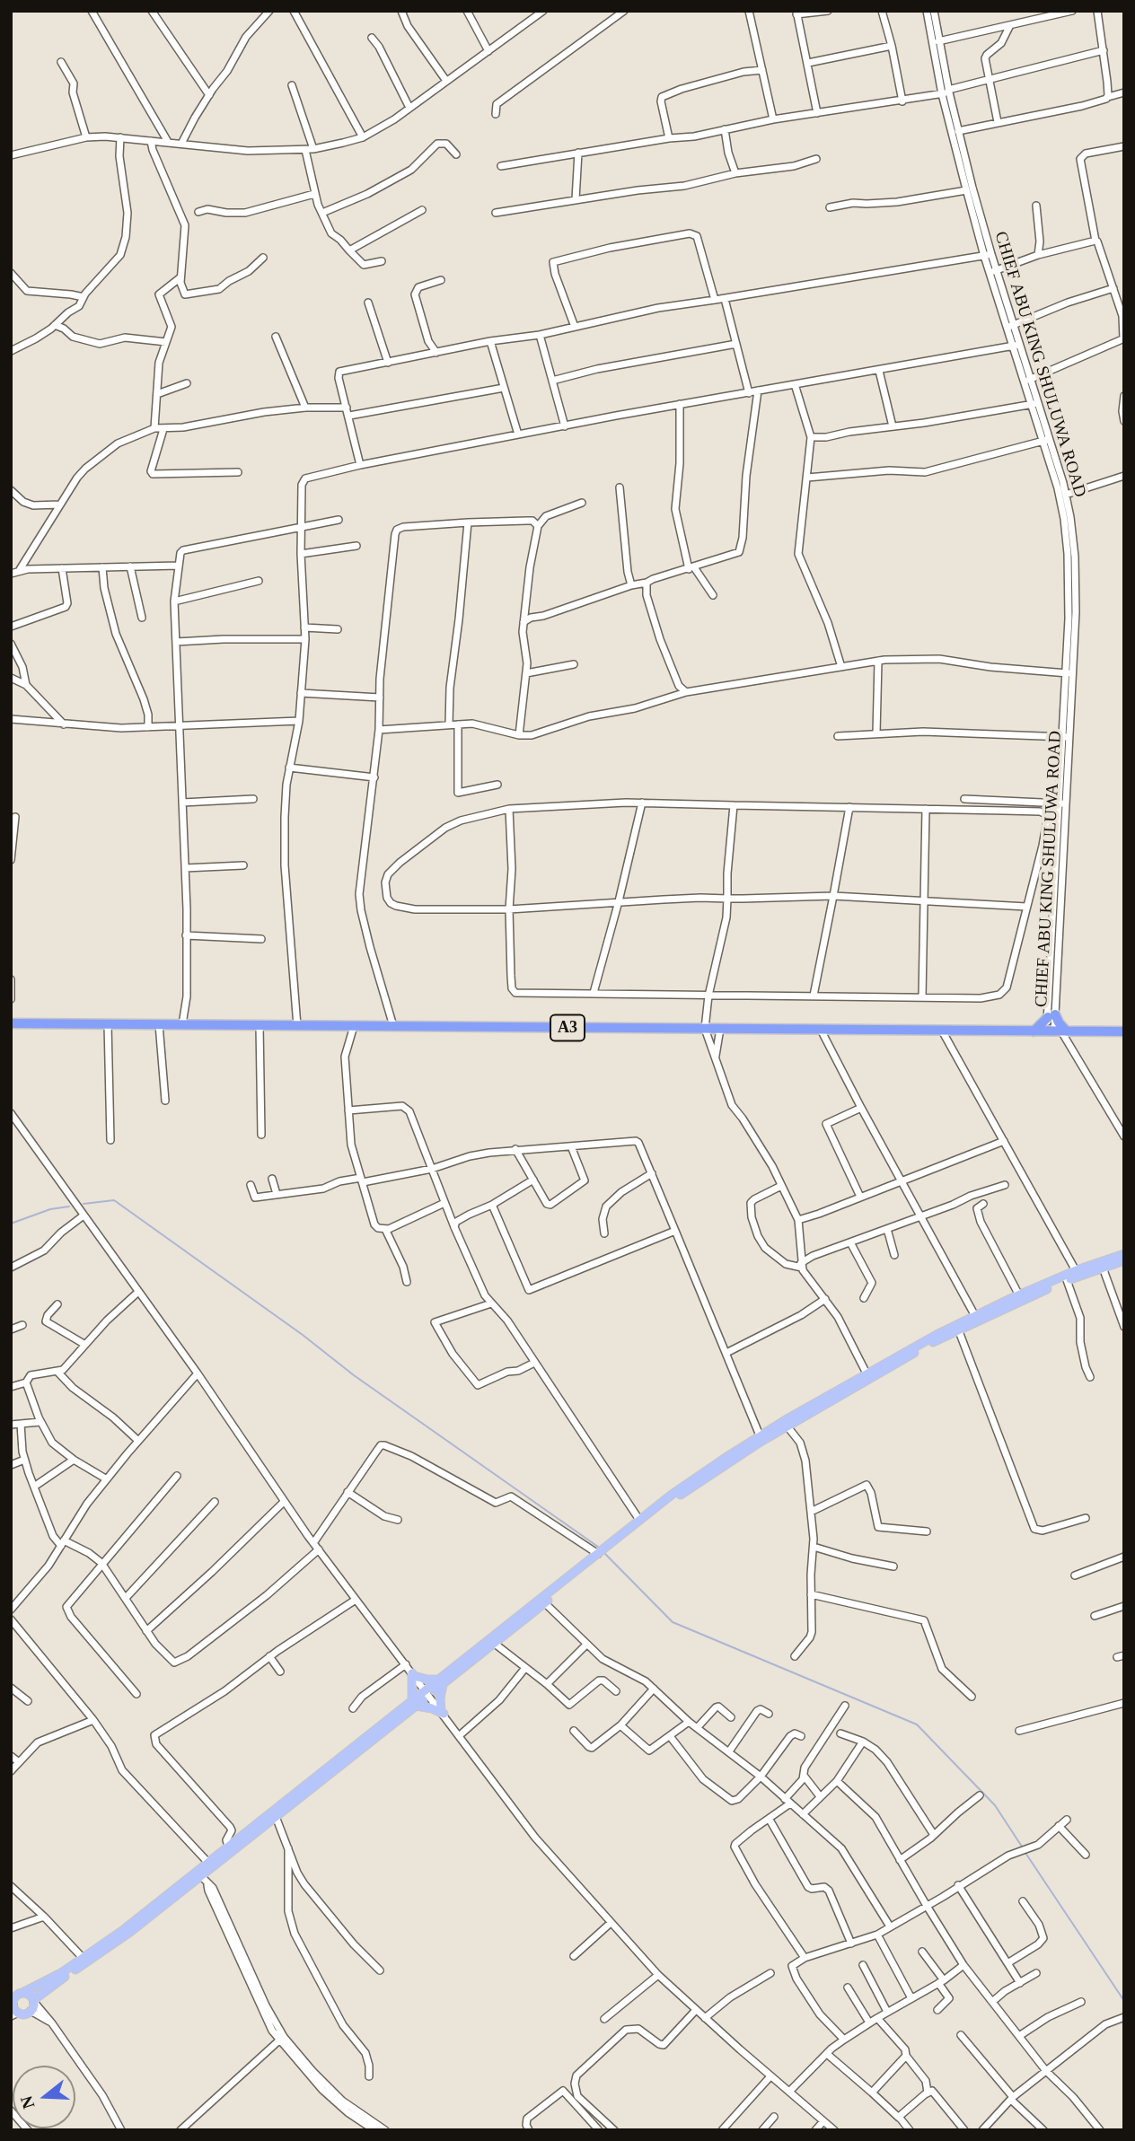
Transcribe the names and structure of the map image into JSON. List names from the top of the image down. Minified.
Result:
{"streets":{"highway":["A3"],"street":["CHIEF ABU KING SHULUWA ROAD"]},"crossings":[["CHIEF ABU KING SHULUWA ROAD","A3"]],"north":"left"}
